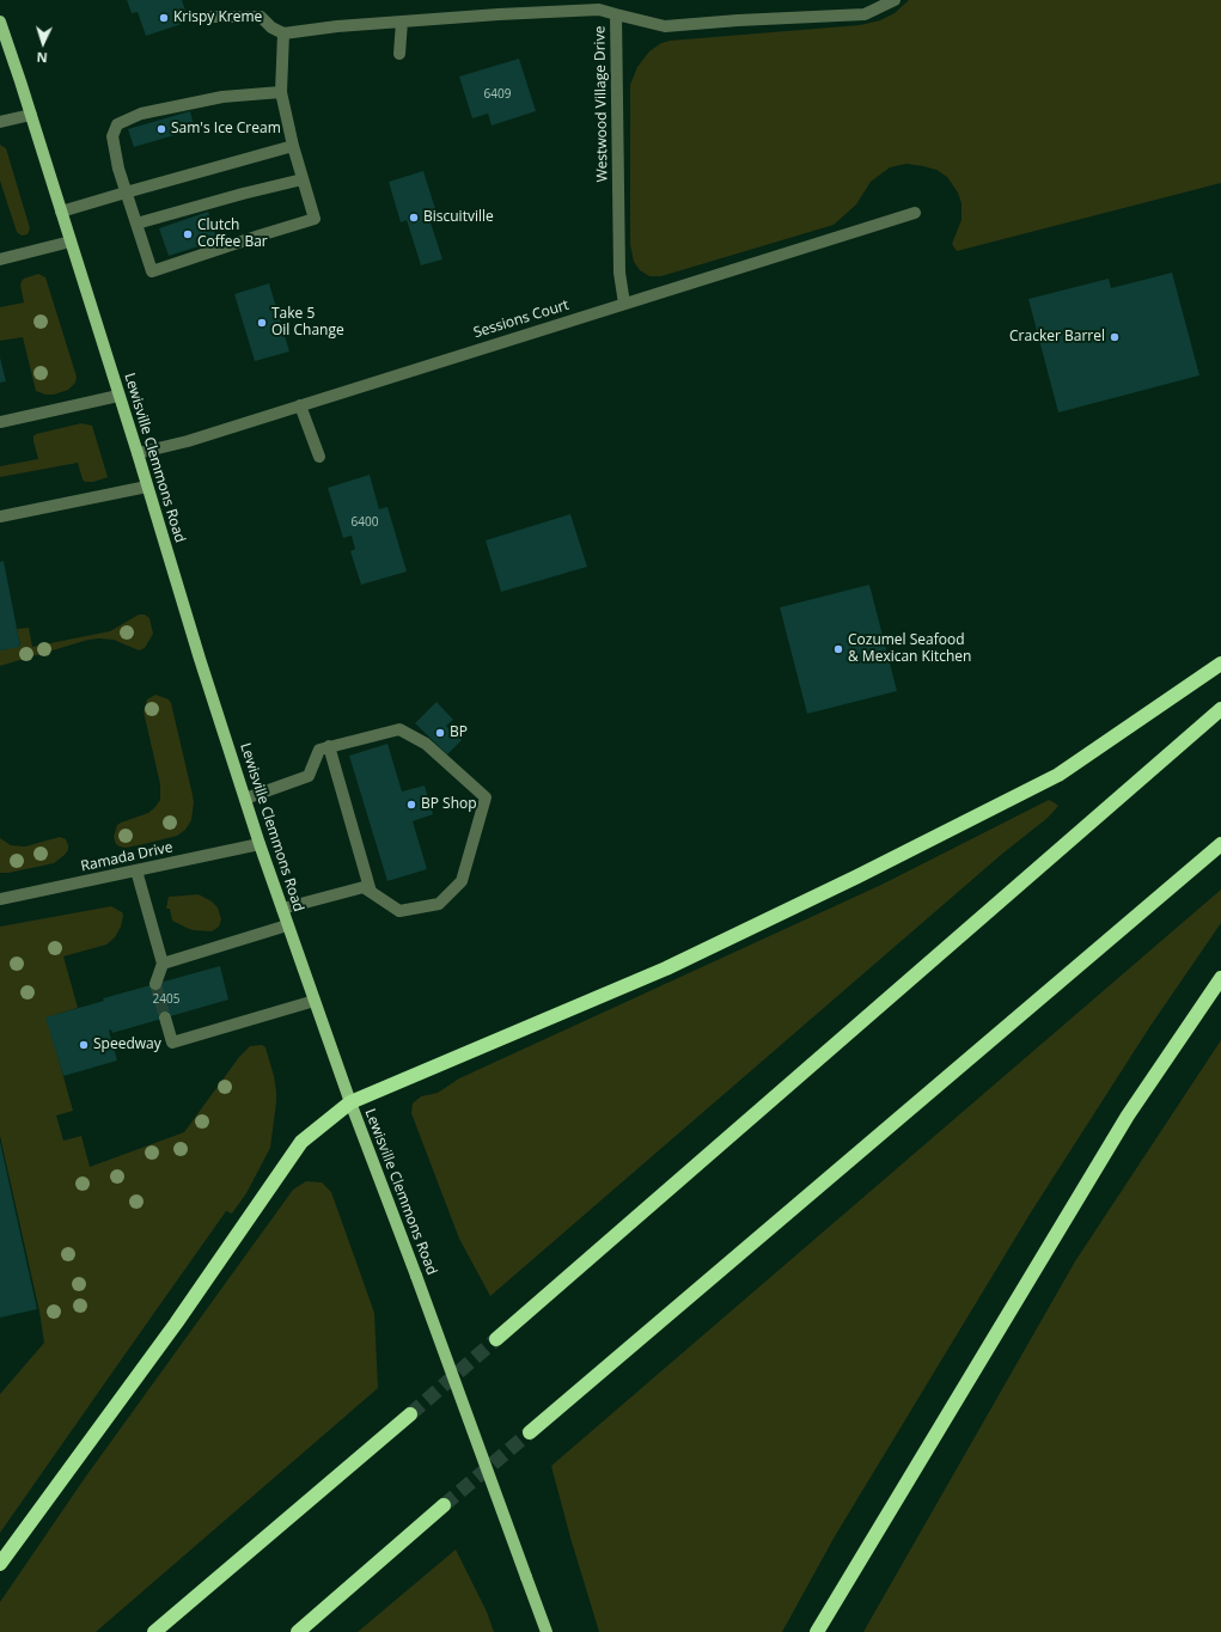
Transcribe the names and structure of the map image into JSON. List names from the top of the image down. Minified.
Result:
{"streets":{"main road":["Lewisville Clemmons Road"],"street":["Westwood Village Drive","Sessions Court","Ramada Drive"]},"crossings":[["Westwood Village Drive","Sessions Court"],["Sessions Court","Lewisville Clemmons Road"],["Lewisville Clemmons Road","Ramada Drive"]],"places":["Krispy Kreme","Sam's Ice Cream","Biscuitville","Clutch Coffee Bar","Take 5 Oil Change","Cracker Barrel","Cozumel Seafood & Mexican Kitchen","BP","BP Shop","Speedway"],"house_numbers":["6409","6400","2405"],"north":"bottom"}
